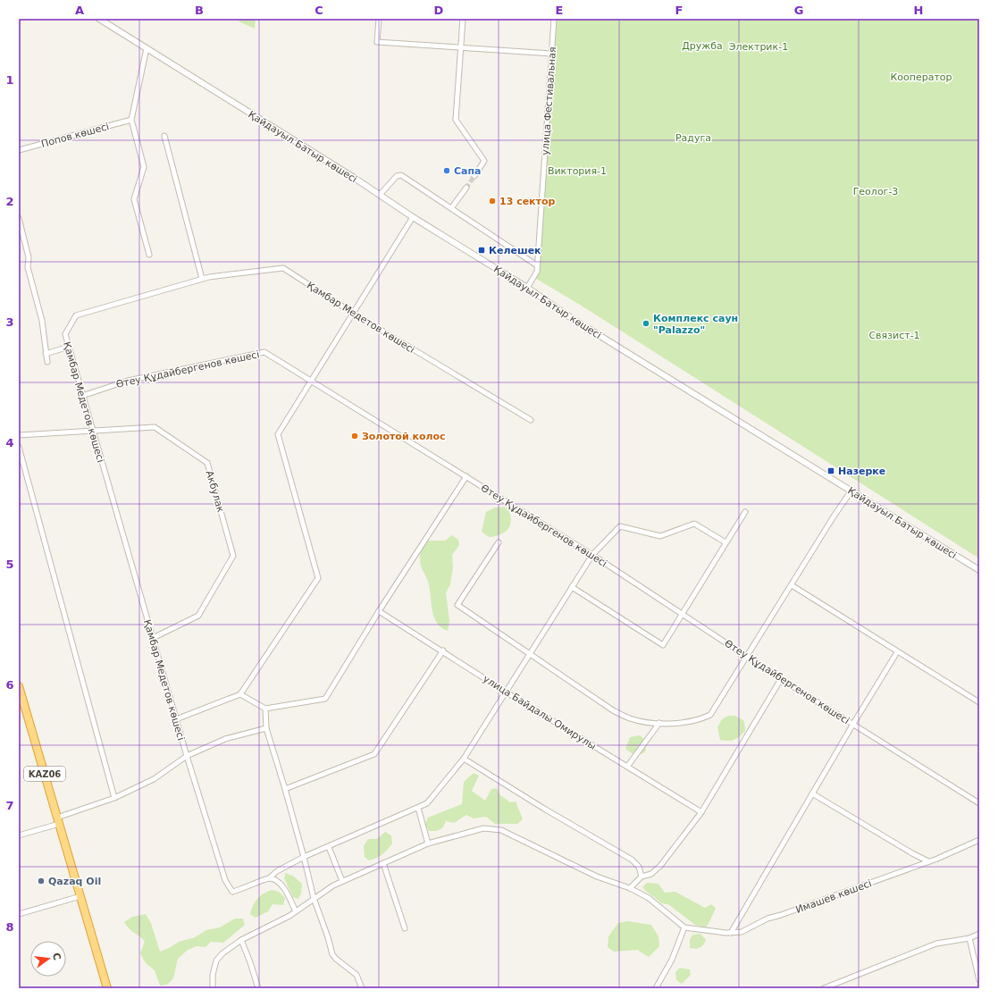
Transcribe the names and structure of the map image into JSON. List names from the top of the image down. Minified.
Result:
{"streets":{"highway":["KАZ06"],"street":["улица Фестивальная","Попов көшесі","Қайдауыл Батыр көшесі","Қамбар Медетов көшесі","Өтеу Құдайбергенов көшесі","Акбулак","улица Байдалы Омирулы","Имашев көшесі"]},"crossings":[["улица Фестивальная","Қайдауыл Батыр көшесі"],["Қамбар Медетов көшесі","Өтеу Құдайбергенов көшесі"],["Қамбар Медетов көшесі","Акбулак"]],"parks":["Дружба","Электрик-1","Кооператор","Радуга","Виктория-1","Геолог-3","Связист-1"],"places":{"other":["Сапа","13 сектор","Комплекс саун \"Palazzo\"","Золотой колос","Qazaq Oil"],"transit":["Келешек","Назерке"]},"north":"right","grid":{"columns":["A","B","C","D","E","F","G","H"],"rows":["1","2","3","4","5","6","7","8"]}}
